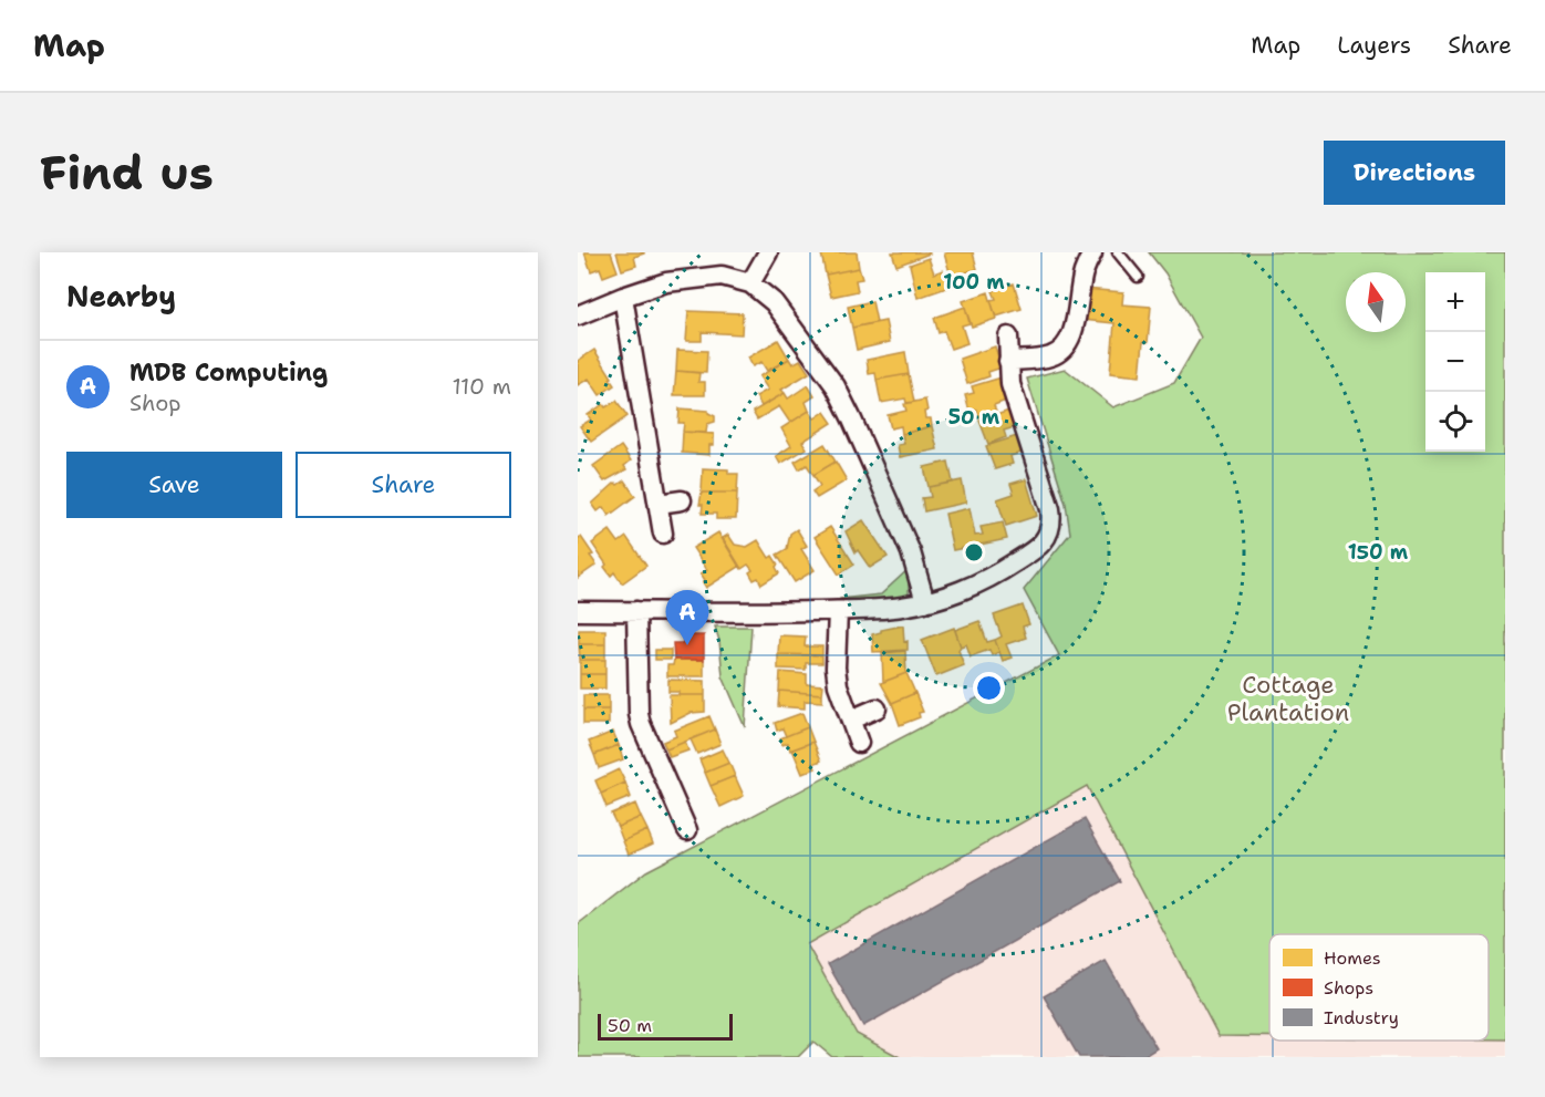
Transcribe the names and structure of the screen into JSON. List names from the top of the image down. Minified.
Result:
{"parks":["Cottage Plantation"],"legend":["Homes","Shops","Industry"],"scale_bar":"50 m","north":"top","page":{"header":"Map","nav":["Map","Layers","Share"],"buttons":["Directions",["Save","Share"]],"title":"Find us","heading":"Nearby","map_buttons":["+","−"],"list":[{"mark":"A","name":"MDB Computing","note":"Shop","value":"110 m"}],"pins":"A","scale":"50 m"},"rings":["100 m","50 m","150 m"]}
